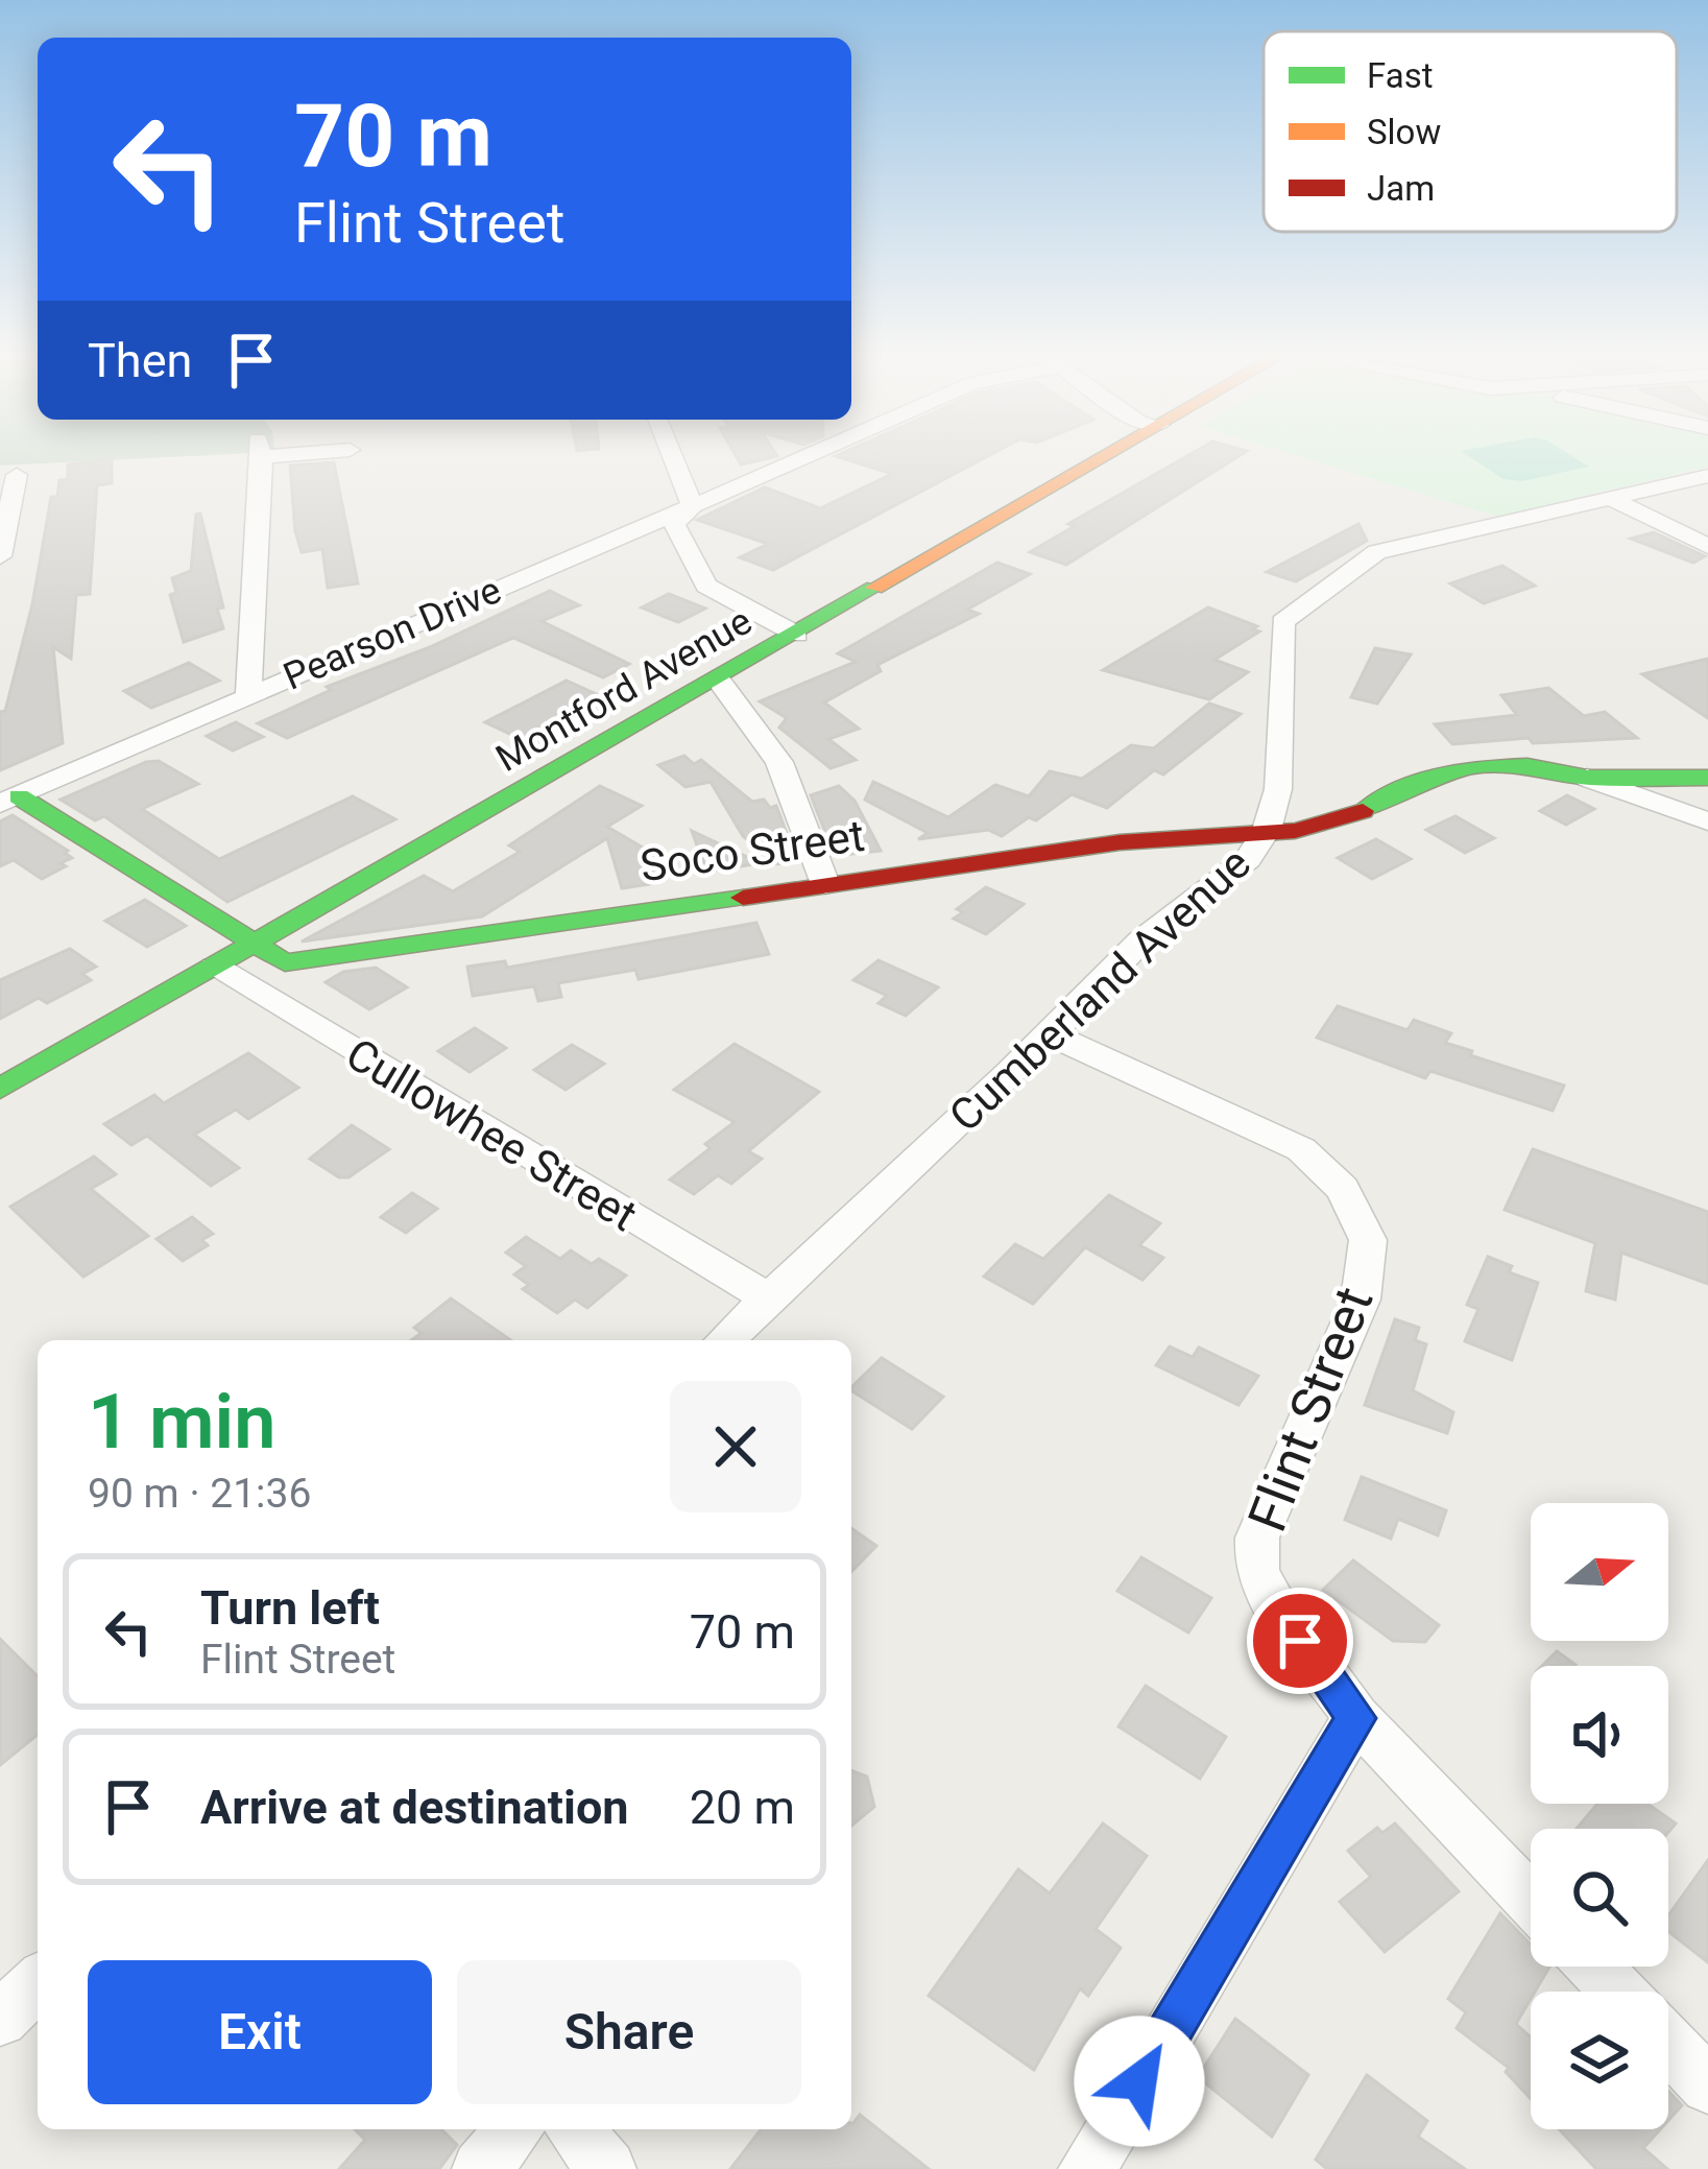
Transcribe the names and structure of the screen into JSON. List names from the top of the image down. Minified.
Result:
{"streets":{"street":["Pearson Drive","Montford Avenue","Soco Street","Cumberland Avenue","Cullowhee Street","Flint Street"]},"crossings":[["Montford Avenue","Soco Street"],["Montford Avenue","Cullowhee Street"],["Soco Street","Cumberland Avenue"],["Cumberland Avenue","Cullowhee Street"],["Cumberland Avenue","Flint Street"]],"legend":["Fast","Slow","Jam"],"north":"right","page":{"turn":["70 m","Flint Street"],"then":"Then","heading":["1 min","90 m · 21:36"],"list":[{"name":"Turn left","note":"Flint Street","value":"70 m"},{"name":"Arrive at destination","value":"20 m"}],"buttons":["Exit","Share"]}}
